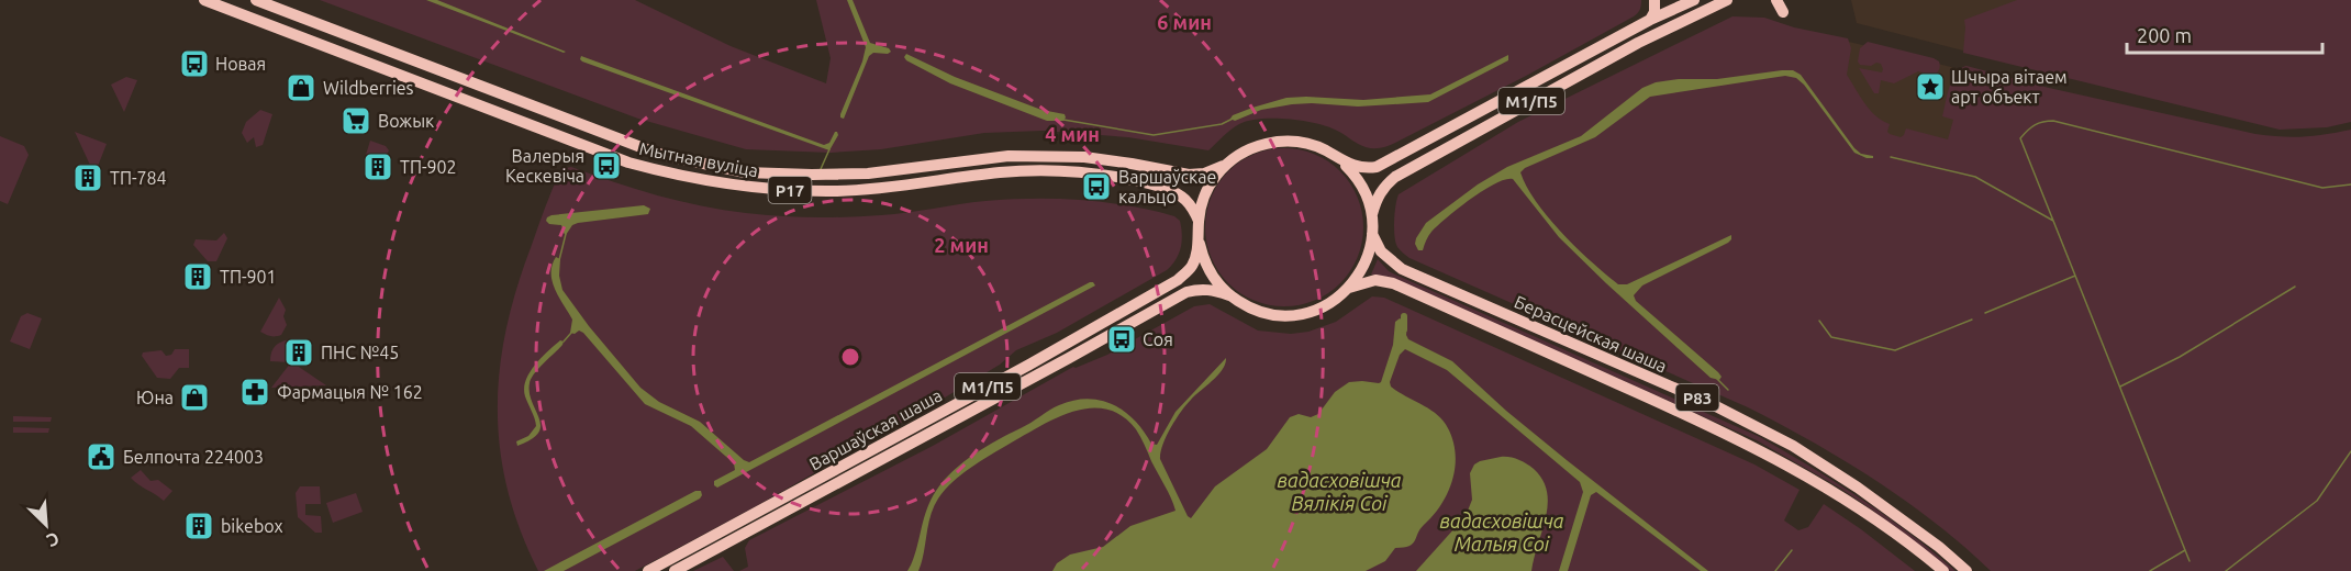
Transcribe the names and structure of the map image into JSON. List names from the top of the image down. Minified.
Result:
{"streets":{"highway":["М1/П5","Мытная вуліца","Р17","Берасцейская шаша","Р83","Варшаўская шаша"]},"crossings":[["Мытная вуліца","Берасцейская шаша"],["Мытная вуліца","Варшаўская шаша"],["Берасцейская шаша","Варшаўская шаша"]],"water":["вадасховішча Вялікія Соі","вадасховішча Малыя Соі"],"places":{"bus stop":["Новая","Валерыя Кескевіча","Варшаўскае кальцо","Соя"],"place":["Шчыра вiтаем арт объект"],"shop":["Wildberries","Юна"],"supermarket":["Вожык"],"building":["ТП-902","ТП-784","ТП-901","ПНС №45","bikebox"],"pharmacy":["Фармацыя № 162"],"public building":["Белпочта 224003"]},"scale_bar":"200 m","north":"bottom right","rings":["6 мин","4 мин","2 мин"]}
